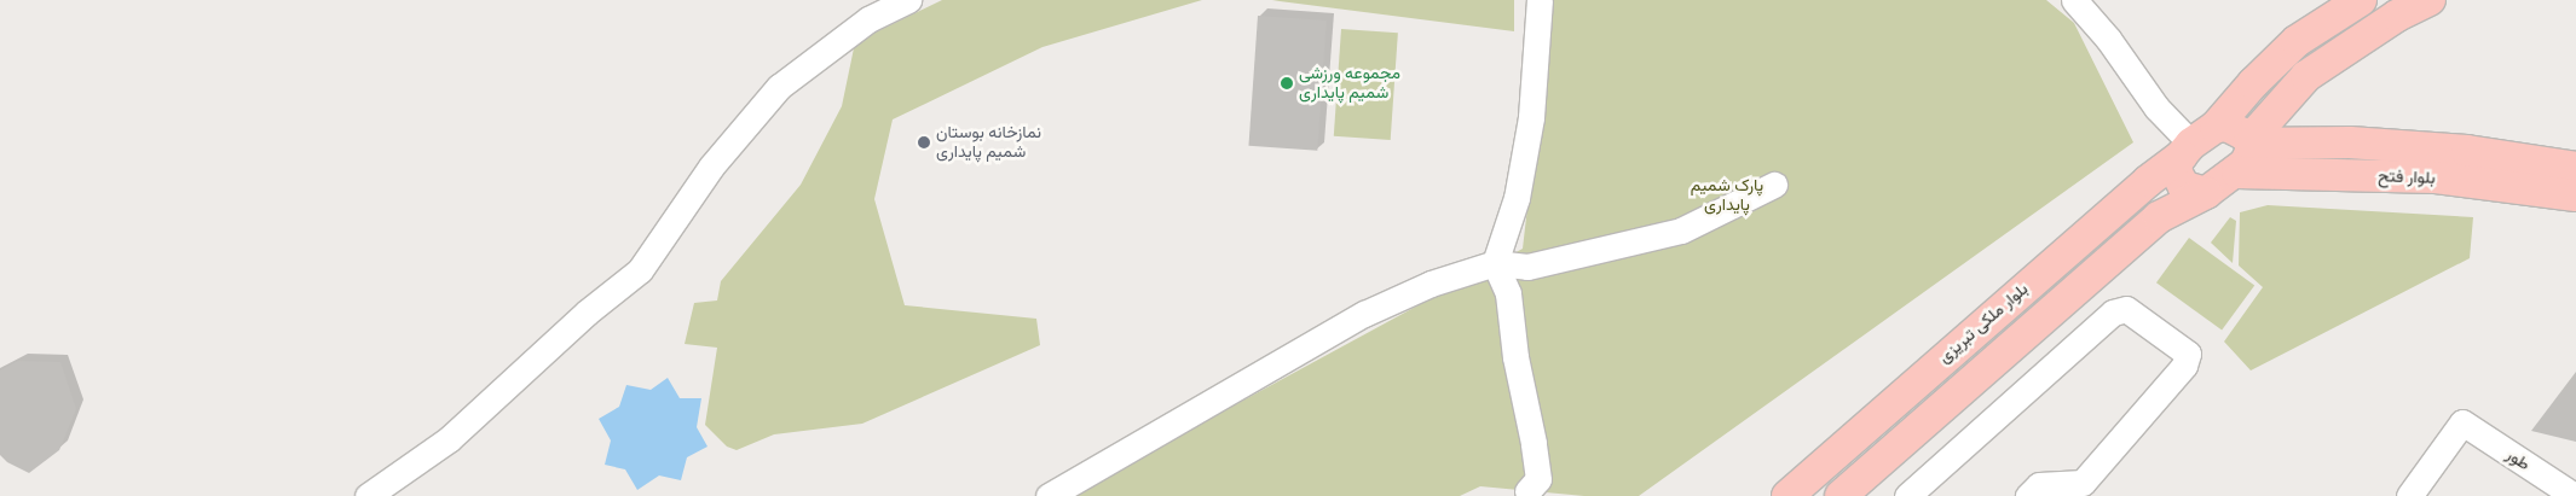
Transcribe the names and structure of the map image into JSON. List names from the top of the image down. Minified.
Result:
{"streets":{"main road":["بلوار فتح","بلوار ملکى تبریزى"],"street":["طور"]},"crossings":[["بلوار فتح","بلوار ملکى تبریزى"]],"parks":["پارک شمیم پایداری"],"places":["مجموعه ورزشی شمیم پایداری","نمازخانه بوستان شمیم پایداری"]}
